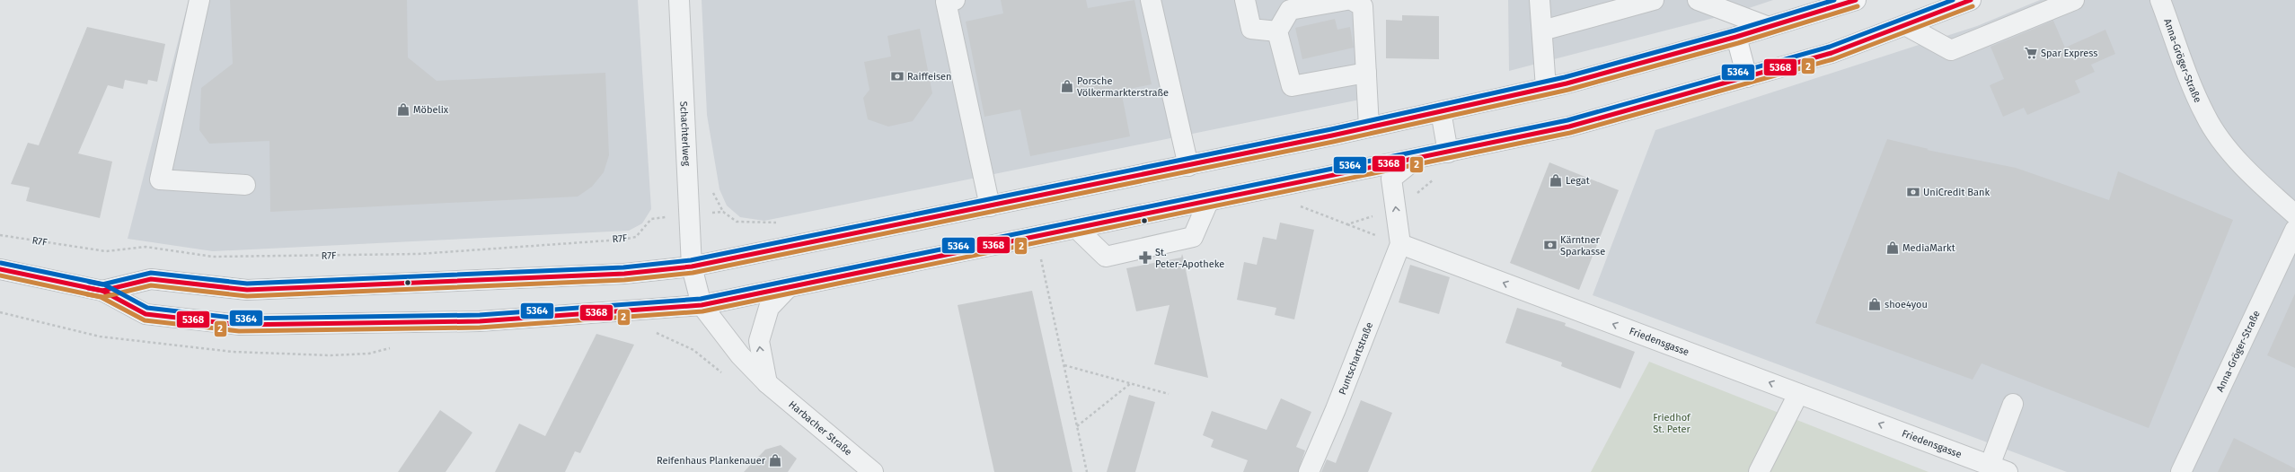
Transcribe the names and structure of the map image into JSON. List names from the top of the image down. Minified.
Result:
{"streets":{"street":["Anna-Gröger-Straße","Schachterlweg","Friedensgasse","Puntschartstraße","Harbacher Straße"],"path":["R7F"]},"crossings":[["Schachterlweg","Harbacher Straße"],["Friedensgasse","Puntschartstraße"]],"one_way":["Friedensgasse"],"parks":["Friedhof St. Peter"],"places":{"supermarket":["Spar Express"],"bank":["Raiffeisen","UniCredit Bank","Kärntner Sparkasse"],"shop":["Porsche Völkermarkterstraße","Möbelix","Legat","MediaMarkt","shoe4you","Reifenhaus Plankenauer"],"pharmacy":["St. Peter-Apotheke"]},"lines":["transit line 5368","transit line 5364","transit line 2"]}
